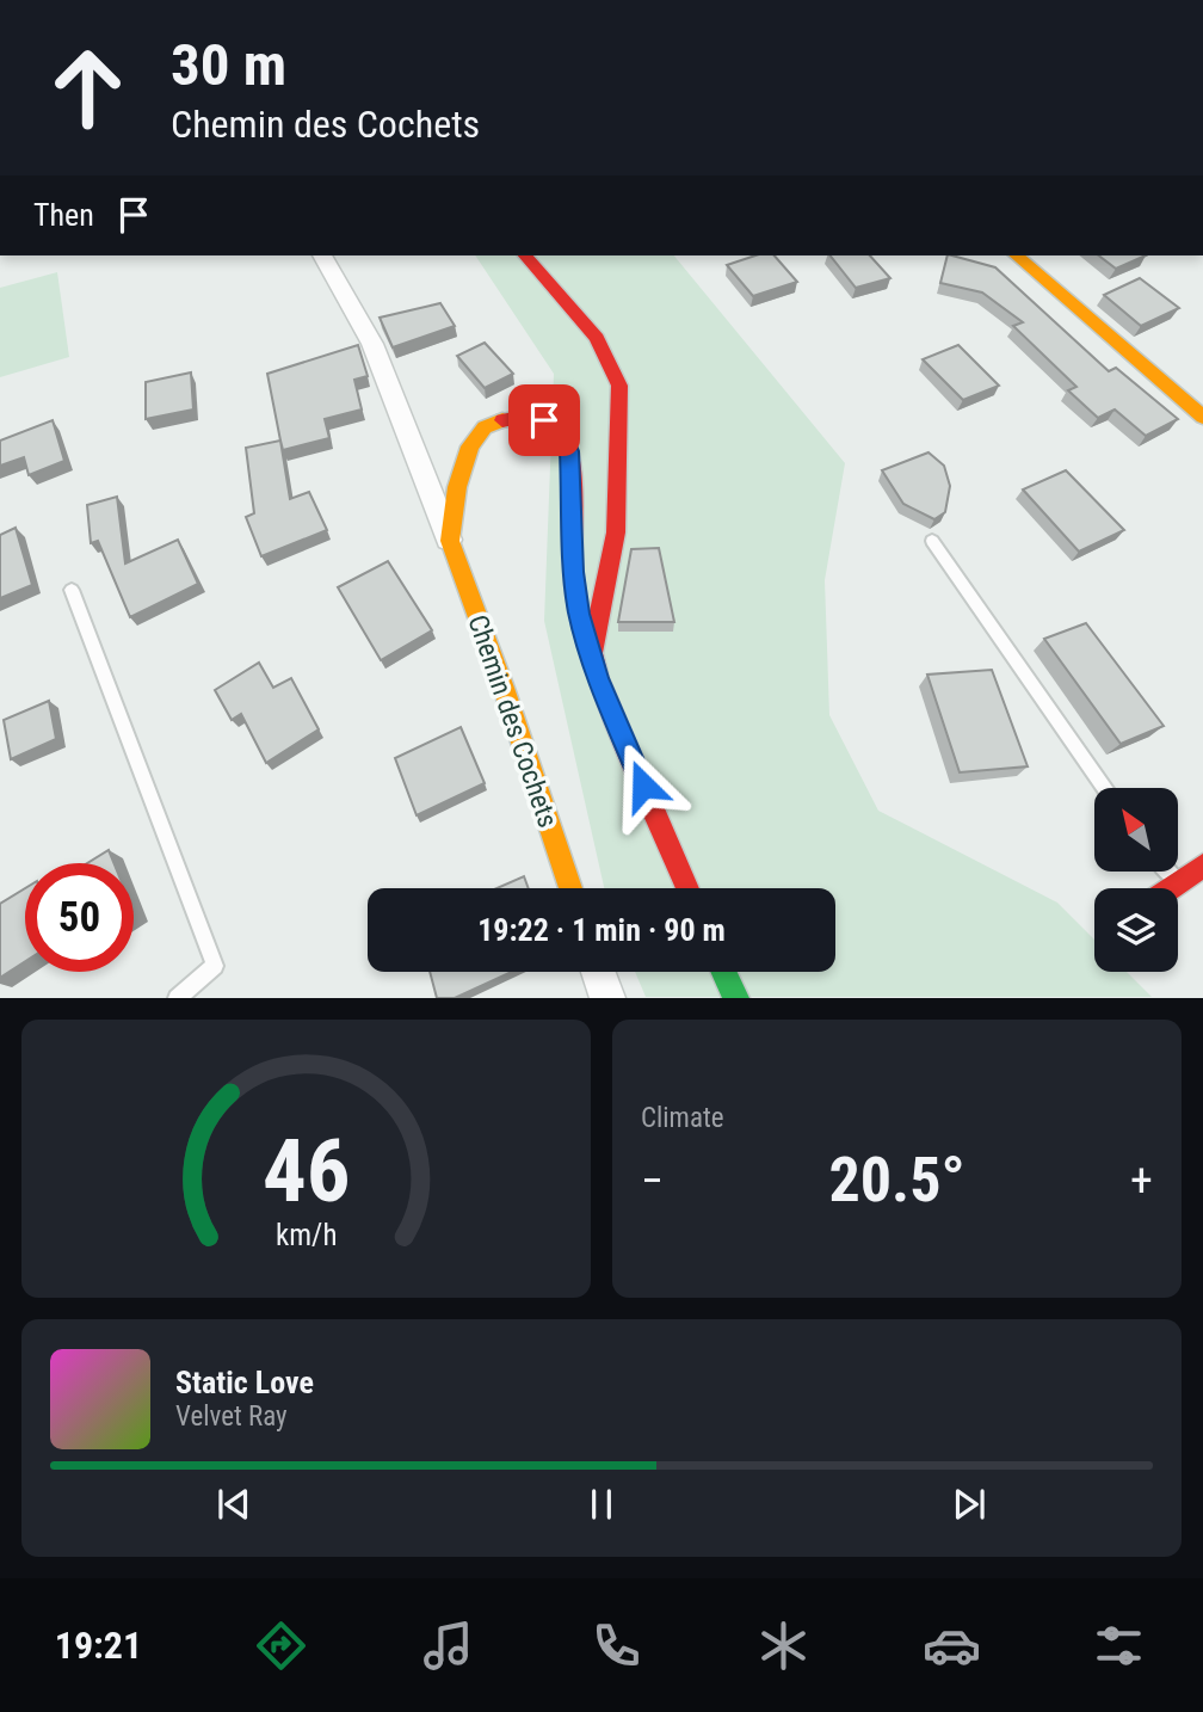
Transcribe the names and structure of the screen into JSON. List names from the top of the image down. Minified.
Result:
{"streets":{"street":["Chemin des Cochets"]},"north":"top left","page":{"turn":["30 m","Chemin des Cochets"],"then":"Then","limit":"50","trip":"19:22 · 1 min · 90 m","tile":"Climate","heat":["−","20.5°","+"],"song":["Static Love","Velvet Ray"],"tabs":"19:21","gauge":["46","km/h"]}}
